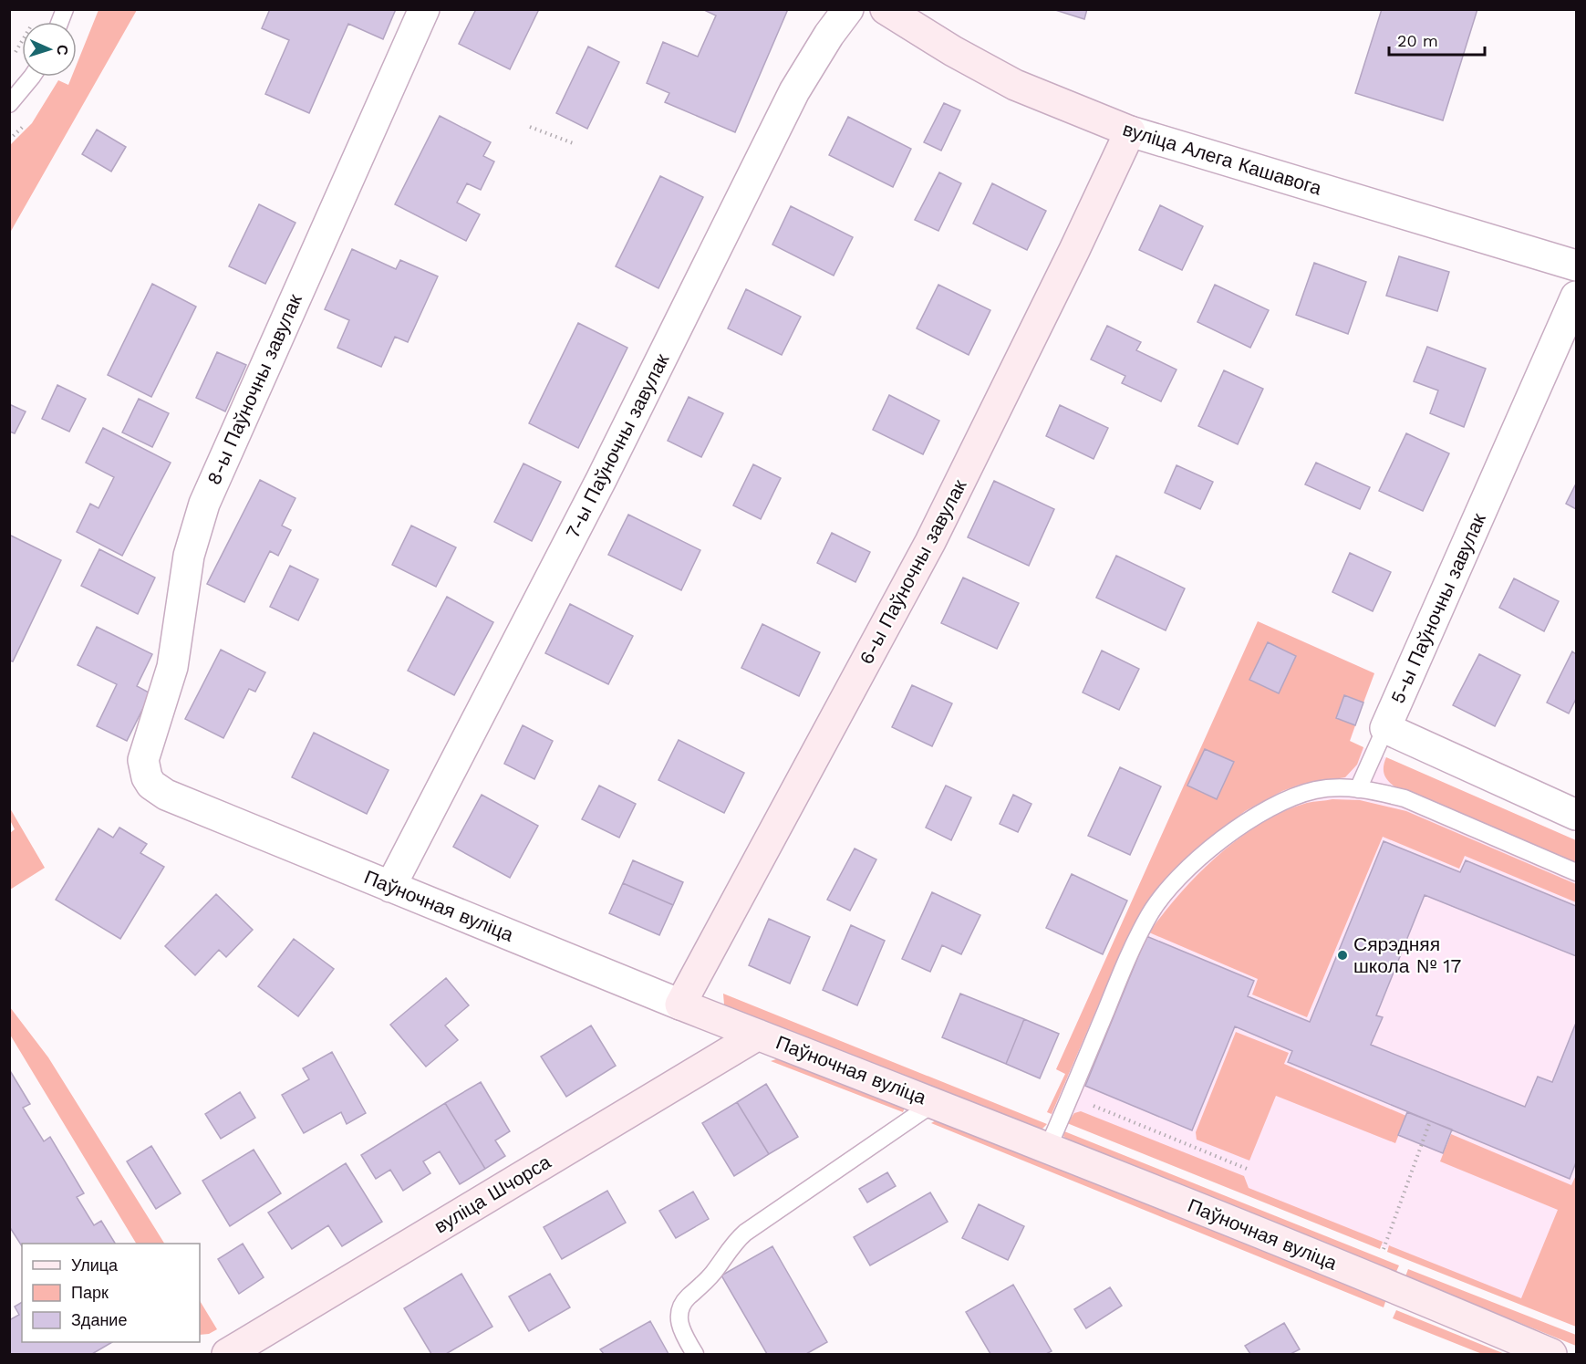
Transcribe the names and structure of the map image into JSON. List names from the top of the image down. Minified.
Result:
{"streets":{"street":["вуліца Алега Кашавога","8-ы Паўночны завулак","7-ы Паўночны завулак","6-ы Паўночны завулак","5-ы Паўночны завулак","Паўночная вуліца","вуліца Шчорса"]},"crossings":[["вуліца Алега Кашавога","6-ы Паўночны завулак"],["8-ы Паўночны завулак","Паўночная вуліца"],["7-ы Паўночны завулак","Паўночная вуліца"],["6-ы Паўночны завулак","Паўночная вуліца"],["Паўночная вуліца","вуліца Шчорса"]],"places":["Сярэдняя школа № 17"],"legend":["Улица","Парк","Здание"],"scale_bar":"20 m","north":"right"}
